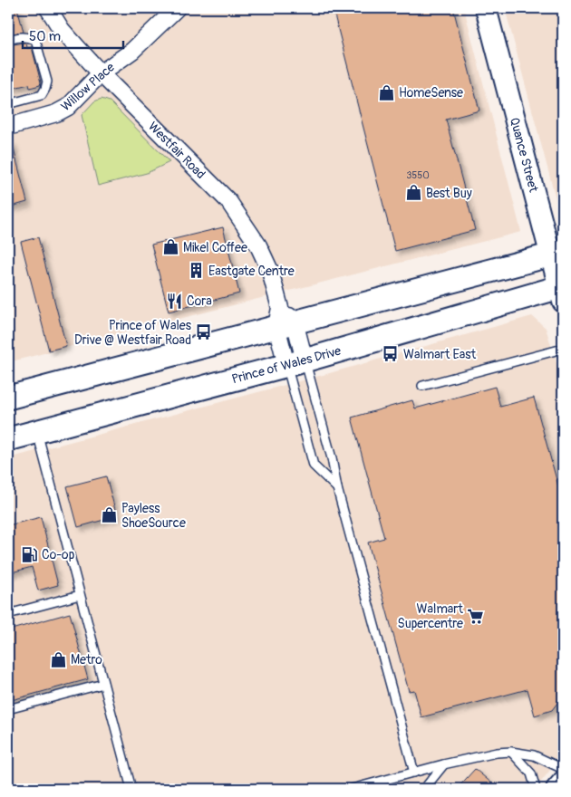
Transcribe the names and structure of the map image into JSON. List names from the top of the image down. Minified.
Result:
{"streets":{"main road":["Prince of Wales Drive"],"street":["Willow Place","Westfair Road","Quance Street"]},"crossings":[["Willow Place","Westfair Road"],["Westfair Road","Prince of Wales Drive"],["Quance Street","Prince of Wales Drive"]],"places":{"shop":["HomeSense","Best Buy","Mikel Coffee","Payless ShoeSource","Metro"],"building":["Eastgate Centre"],"restaurant":["Cora"],"bus stop":["Prince of Wales Drive @ Westfair Road","Walmart East"],"fuel station":["Co-op"],"supermarket":["Walmart Supercentre"]},"house_numbers":["3550"],"scale_bar":"50 m"}
